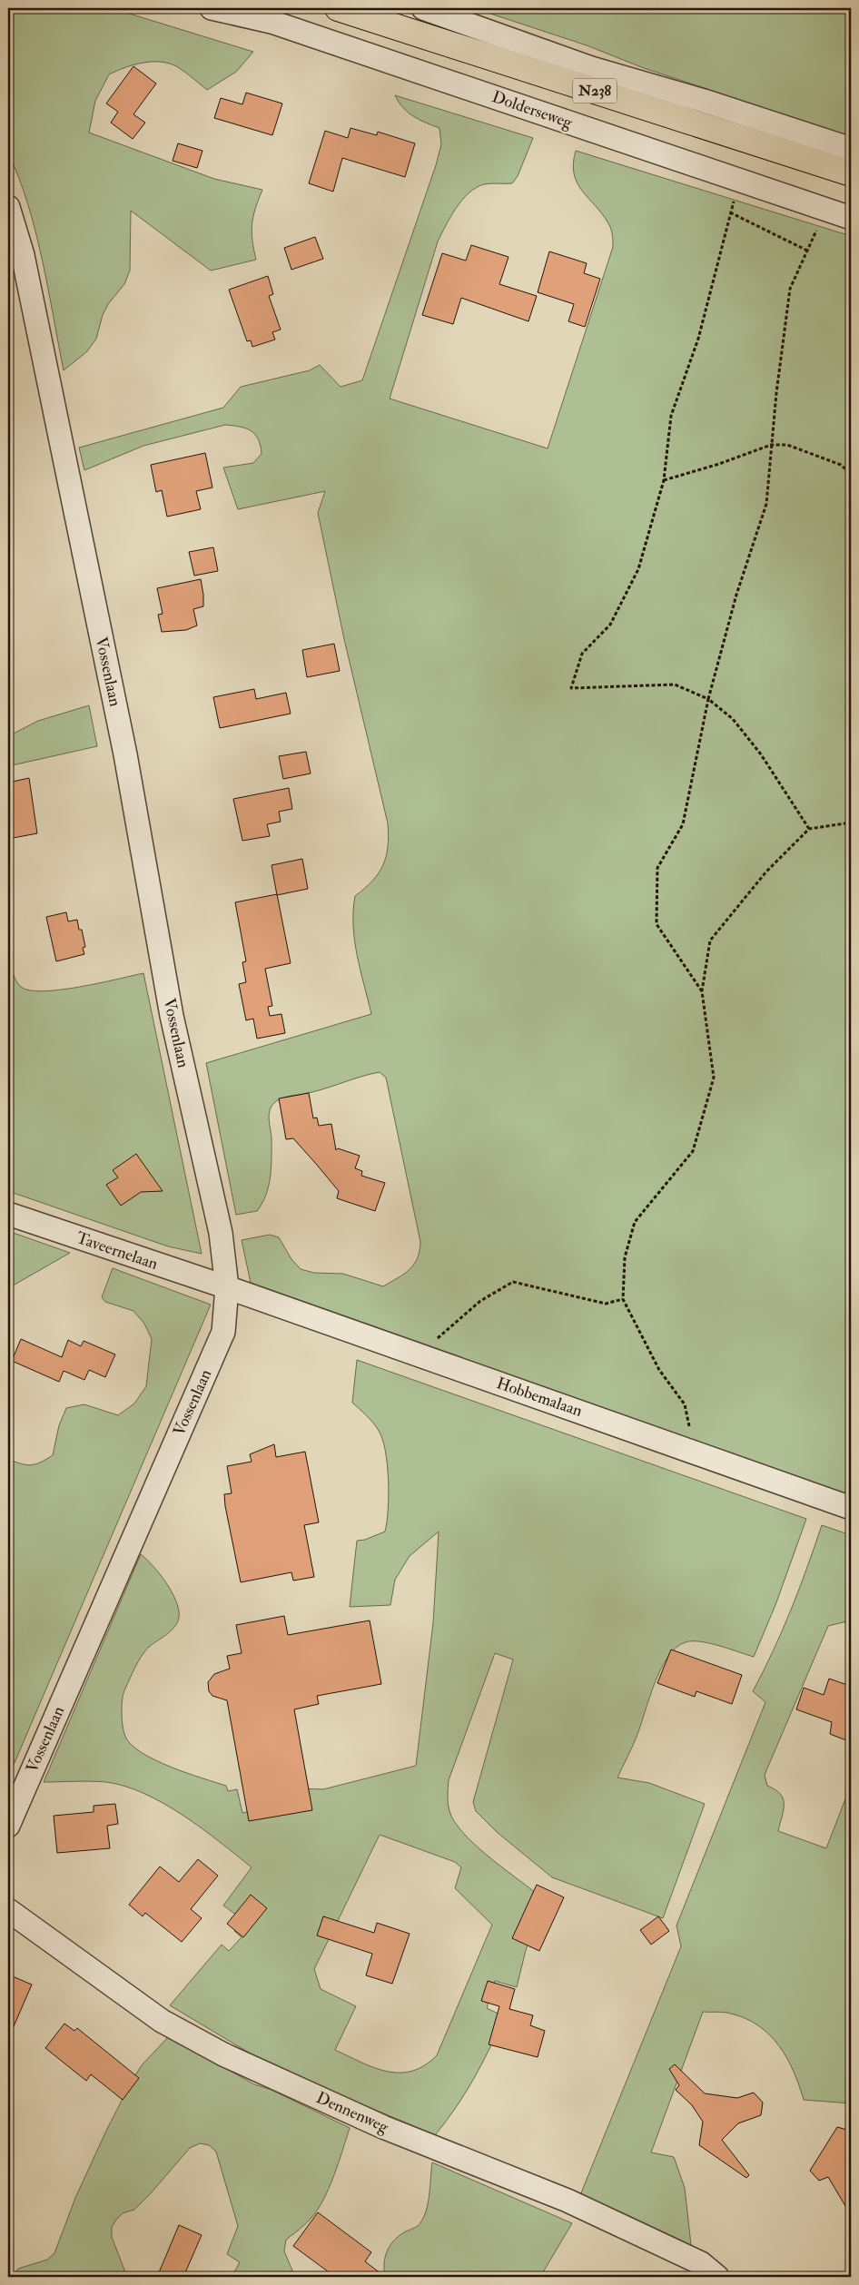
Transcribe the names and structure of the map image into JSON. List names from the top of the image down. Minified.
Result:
{"streets":{"main road":["N238"],"street":["Dolderseweg","Vossenlaan","Taveernelaan","Hobbemalaan","Dennenweg"]},"crossings":[["Vossenlaan","Taveernelaan"],["Vossenlaan","Hobbemalaan"],["Taveernelaan","Hobbemalaan"]]}
